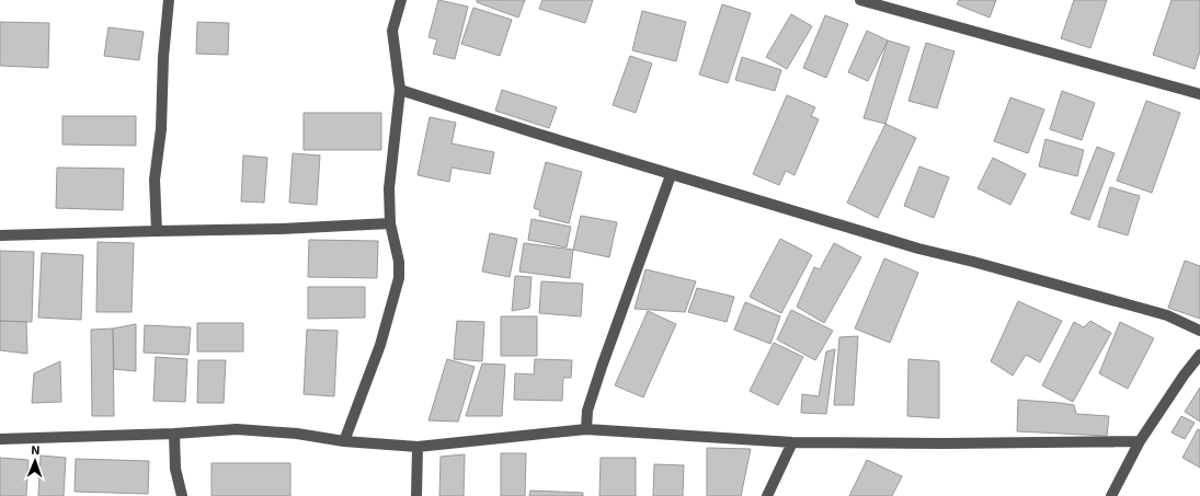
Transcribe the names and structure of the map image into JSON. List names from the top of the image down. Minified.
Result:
{"north":"top"}
